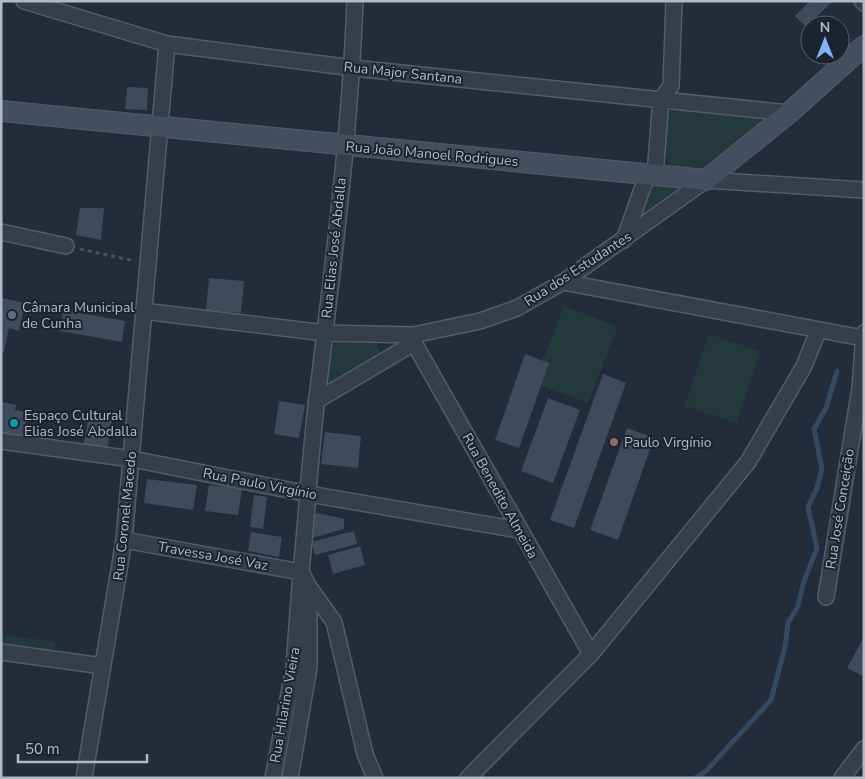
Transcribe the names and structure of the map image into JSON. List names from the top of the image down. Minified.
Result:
{"streets":{"street":["Rua Major Santana","Rua João Manoel Rodrigues","Rua Elias José Abdalla","Rua dos Estudantes","Rua Paulo Virgínio","Rua Benedito Almeida","Rua José Conceição","Rua Coronel Macedo","Travessa José Vaz","Rua Hilarino Vieira"]},"crossings":[["Rua Major Santana","Rua Elias José Abdalla"],["Rua Major Santana","Rua dos Estudantes"],["Rua Major Santana","Rua Coronel Macedo"],["Rua João Manoel Rodrigues","Rua Elias José Abdalla"],["Rua João Manoel Rodrigues","Rua dos Estudantes"],["Rua João Manoel Rodrigues","Rua Coronel Macedo"],["Rua Elias José Abdalla","Rua dos Estudantes"],["Rua Elias José Abdalla","Rua Paulo Virgínio"],["Rua Elias José Abdalla","Rua Hilarino Vieira"],["Rua dos Estudantes","Rua Benedito Almeida"],["Rua dos Estudantes","Rua Coronel Macedo"],["Rua Paulo Virgínio","Rua Benedito Almeida"],["Rua Paulo Virgínio","Rua Coronel Macedo"],["Rua Paulo Virgínio","Rua Hilarino Vieira"],["Rua Coronel Macedo","Travessa José Vaz"],["Travessa José Vaz","Rua Hilarino Vieira"]],"places":["Câmara Municipal de Cunha","Espaço Cultural Elias José Abdalla","Paulo Virgínio"],"scale_bar":"50 m","north":"top"}
